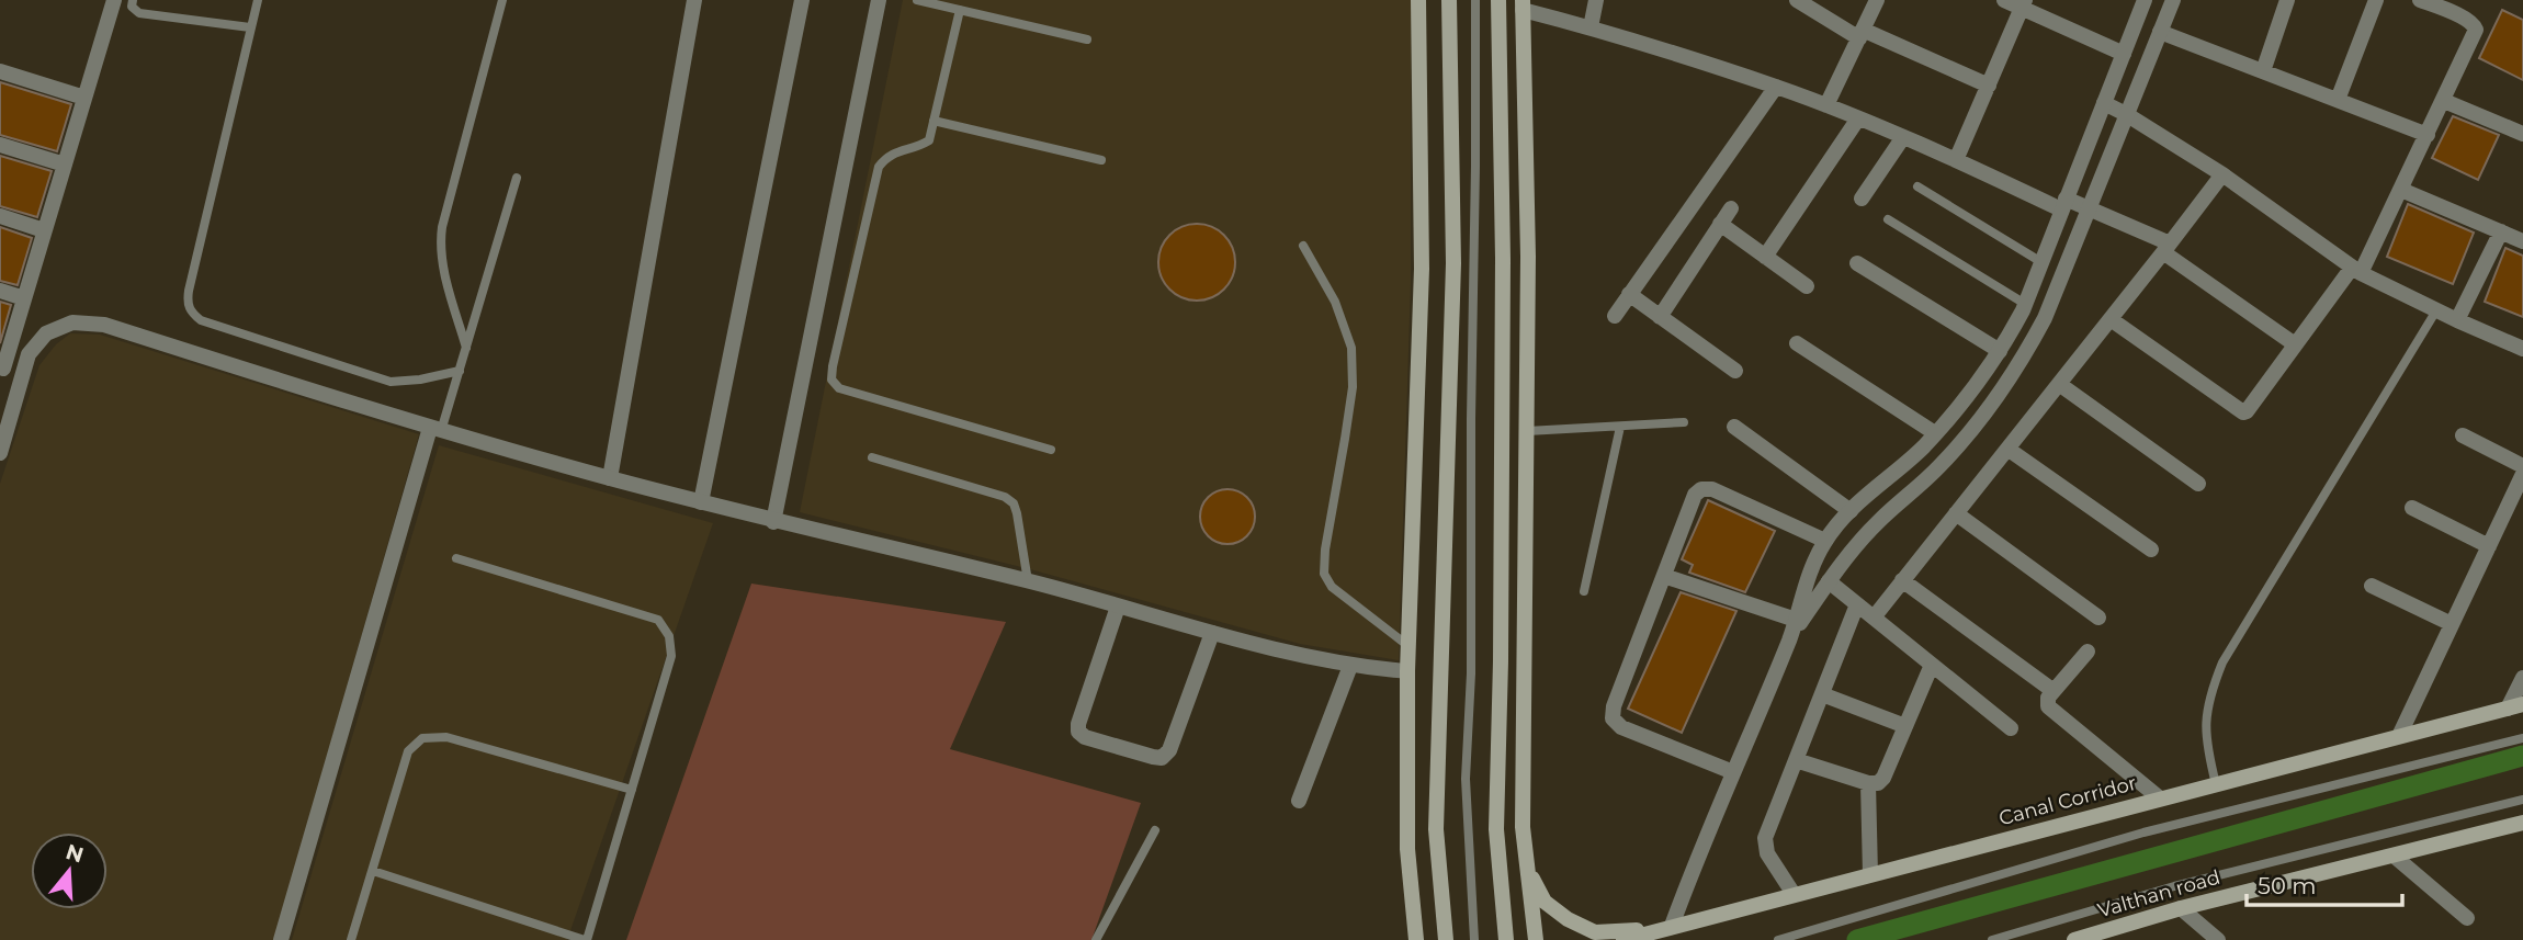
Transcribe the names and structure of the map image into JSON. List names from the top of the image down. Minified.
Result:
{"streets":{"main road":["Canal Corridor","Valthan road"]},"scale_bar":"50 m","north":"top"}
